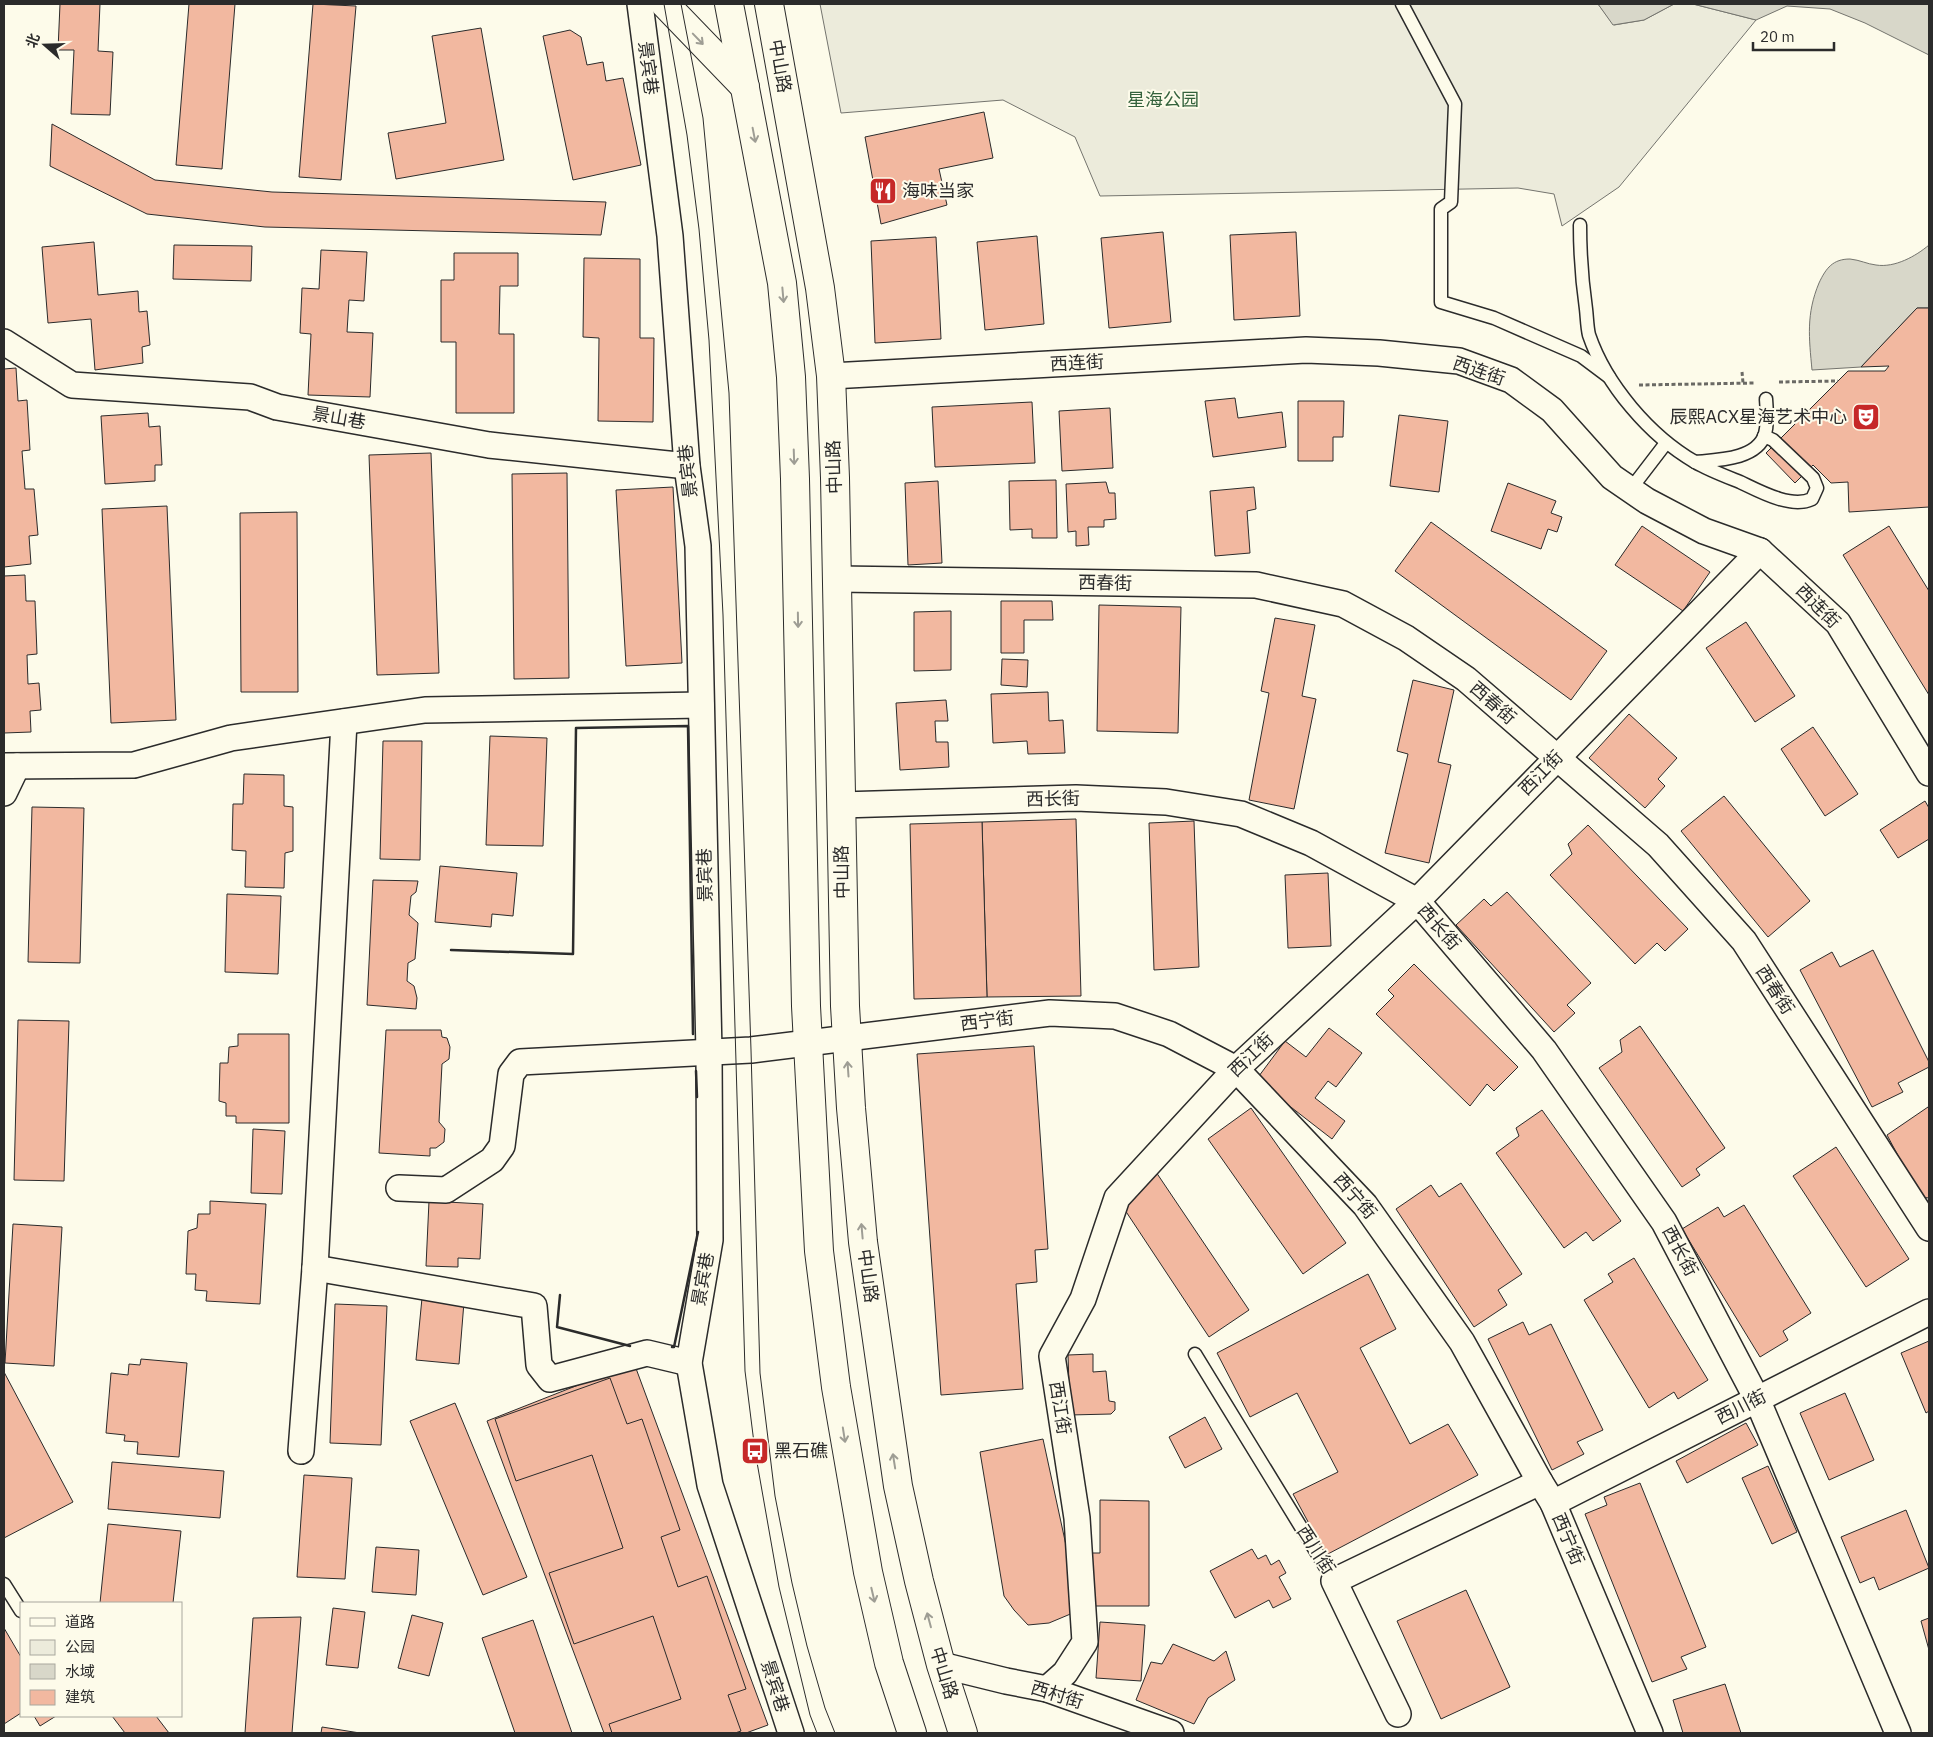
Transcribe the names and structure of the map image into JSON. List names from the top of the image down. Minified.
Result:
{"streets":{"highway":["中山路"],"street":["景宾巷","西连街","景山巷","西春街","西江街","西长街","西宁街","西川街","西村街"]},"crossings":[["中山路","西连街"],["中山路","西春街"],["中山路","西长街"],["中山路","西宁街"],["中山路","西村街"],["景宾巷","景山巷"],["景宾巷","西宁街"],["西连街","西江街"],["西春街","西江街"],["西江街","西长街"],["西江街","西宁街"],["西江街","西村街"],["西长街","西川街"],["西宁街","西川街"]],"parks":["星海公园"],"places":{"restaurant":["海味当家"],"theatre":["辰熙ACX星海艺术中心"],"bus stop":["黑石礁"]},"legend":["道路","公园","水域","建筑"],"scale_bar":"20 m","north":"left"}
